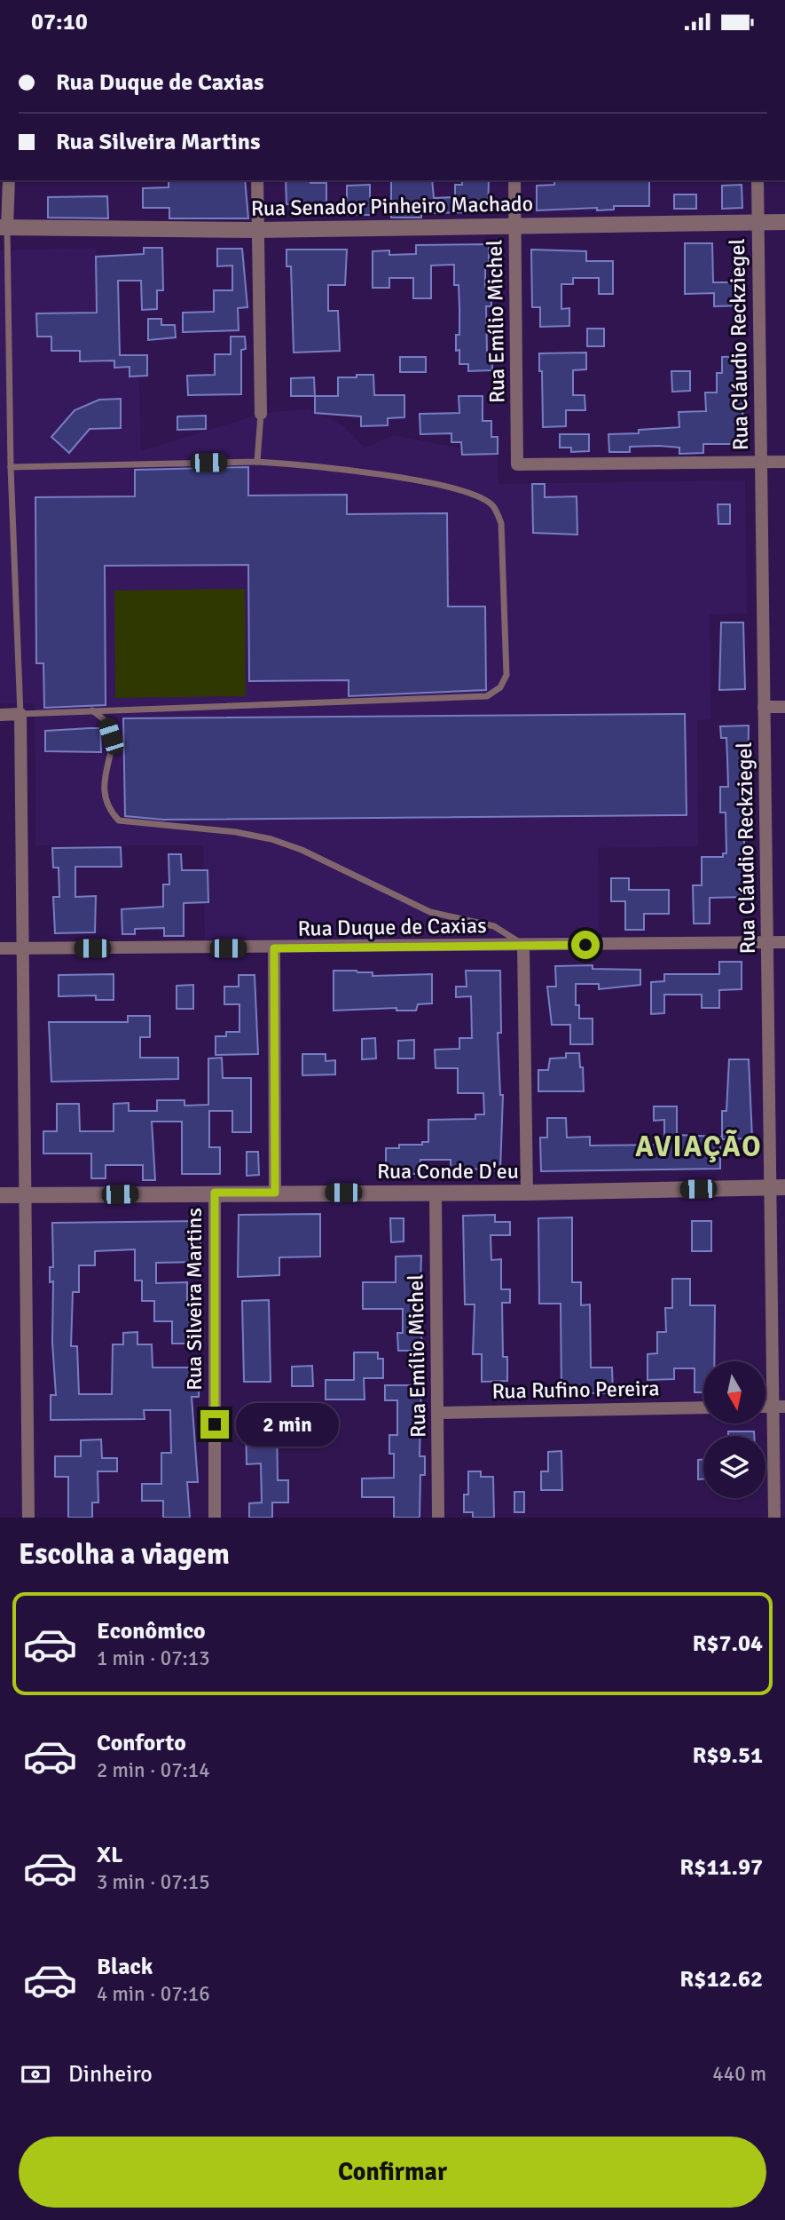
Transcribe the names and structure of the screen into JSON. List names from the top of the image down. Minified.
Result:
{"streets":{"street":["Rua Senador Pinheiro Machado","Rua Emílio Michel","Rua Cláudio Reckziegel","Rua Duque de Caxias","Rua Conde D'eu","Rua Silveira Martins","Rua Rufino Pereira"]},"crossings":[["Rua Senador Pinheiro Machado","Rua Emílio Michel"],["Rua Senador Pinheiro Machado","Rua Cláudio Reckziegel"],["Rua Emílio Michel","Rua Cláudio Reckziegel"],["Rua Emílio Michel","Rua Conde D'eu"],["Rua Emílio Michel","Rua Rufino Pereira"],["Rua Cláudio Reckziegel","Rua Duque de Caxias"],["Rua Cláudio Reckziegel","Rua Conde D'eu"],["Rua Conde D'eu","Rua Silveira Martins"]],"districts":["AVIAÇÃO"],"north":"bottom","page":{"status":"07:10","banner":["Rua Duque de Caxias","Rua Silveira Martins"],"bubble":"2 min","heading":"Escolha a viagem","list":[{"name":"Econômico","note":"1 min · 07:13","value":"R$7.04"},{"name":"Conforto","note":"2 min · 07:14","value":"R$9.51"},{"name":"XL","note":"3 min · 07:15","value":"R$11.97"},{"name":"Black","note":"4 min · 07:16","value":"R$12.62"}],"pay":["Dinheiro","440 m"],"buttons":"Confirmar"}}
